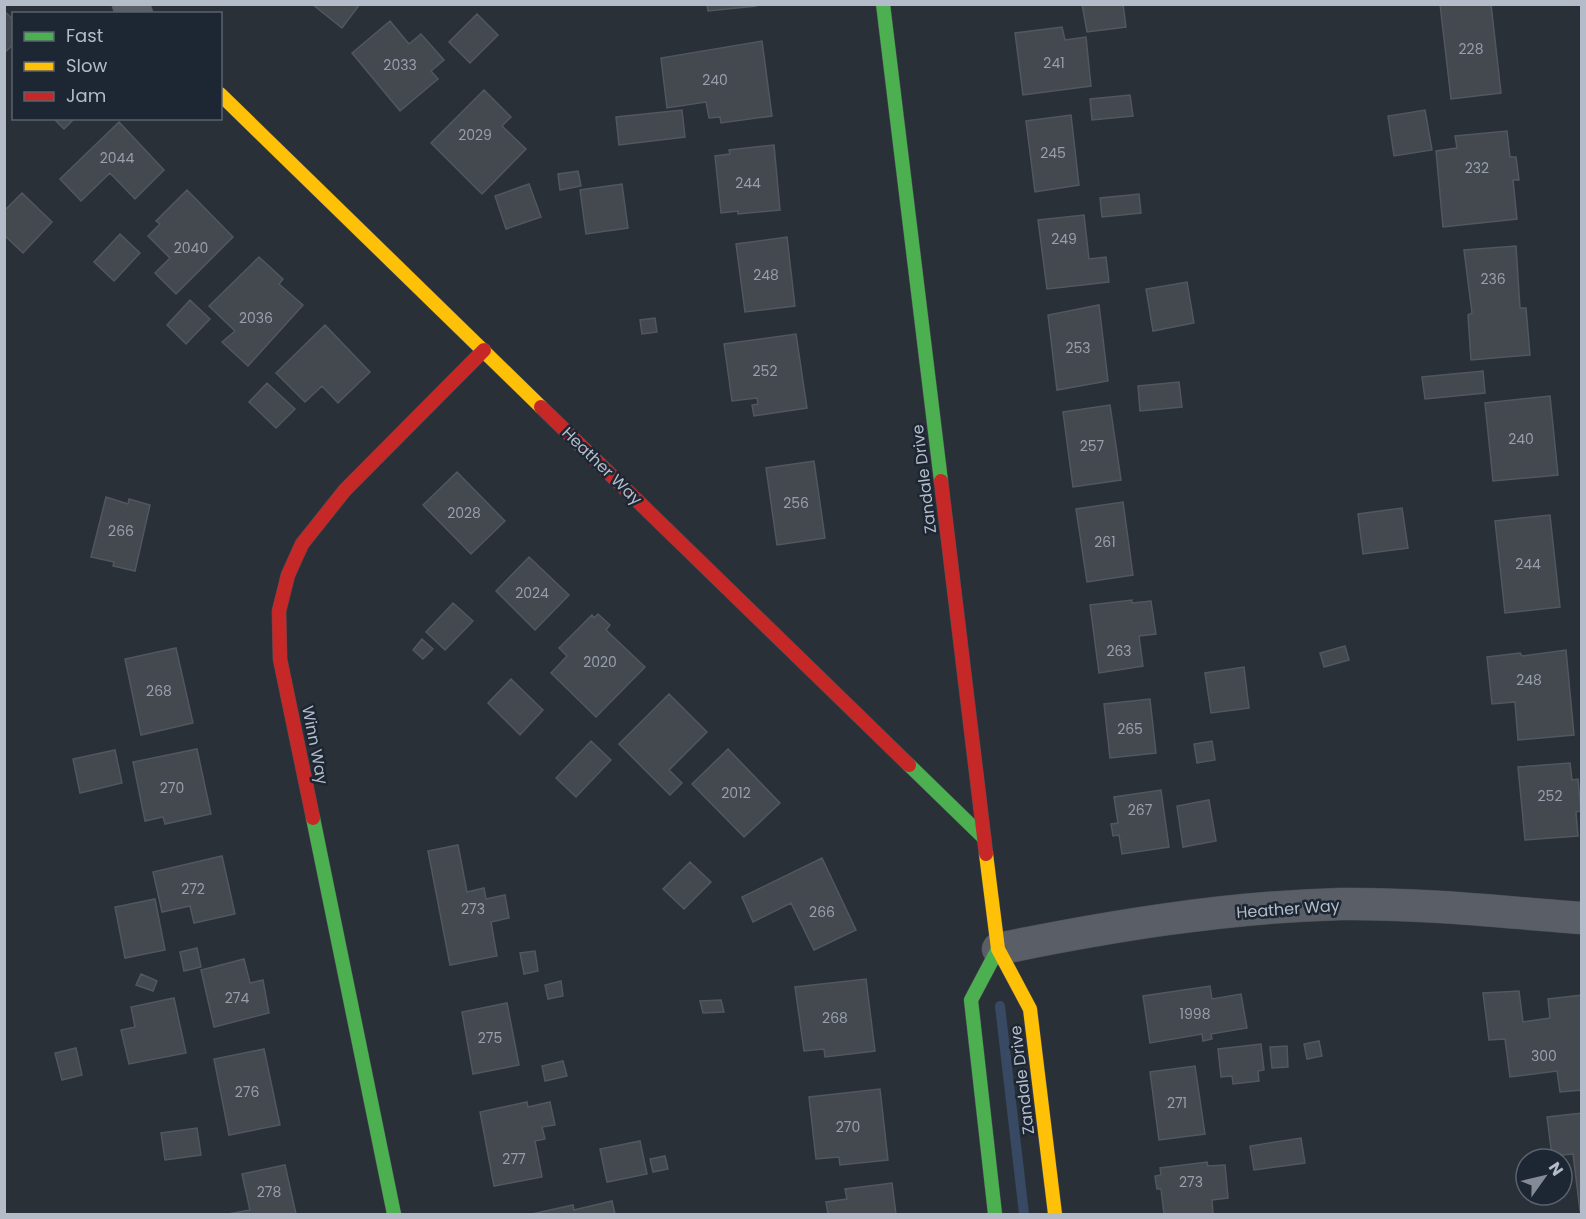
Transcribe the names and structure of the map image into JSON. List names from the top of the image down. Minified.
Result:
{"streets":{"street":["Heather Way","Zandale Drive","Winn Way"]},"crossings":[["Heather Way","Zandale Drive"],["Heather Way","Winn Way"]],"house_numbers":["228","241","2033","240","2029","245","2044","232","244","249","2040","248","236","2036","253","252","240","257","256","2028","266","261","244","2024","263","2020","248","268","265","270","2012","252","267","272","273","266","274","1998","268","275","300","276","271","270","277","273","278"],"legend":["Fast","Slow","Jam"],"north":"top right"}
